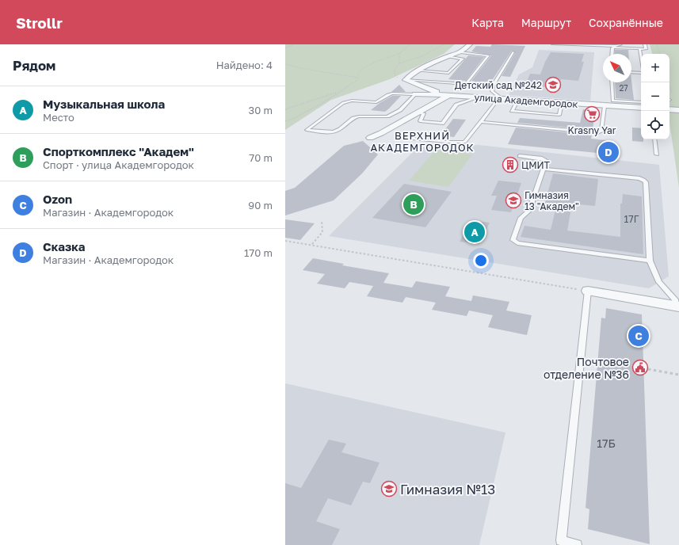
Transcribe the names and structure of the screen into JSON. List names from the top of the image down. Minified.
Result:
{"streets":{"street":["улица Академгородок"]},"districts":["ВЕРХНИЙ АКАДЕМГОРОДОК"],"places":{"school or university":["Детский сад №242","Гимназия 13 \"Академ\"","Гимназия №13"],"supermarket":["Krasny Yar"],"building":["ЦМИТ"],"public building":["Почтовое отделение №36"]},"house_numbers":["27","17Г","17Б"],"north":"top left","page":{"header":"Strollr","nav":["Карта","Маршрут","Сохранённые"],"heading":["Рядом","Найдено: 4"],"map_buttons":["+","−"],"list":[{"mark":"A","name":"Музыкальная школа","note":"Место","value":"30 m"},{"mark":"B","name":"Спорткомплекс \"Академ\"","note":"Спорт · улица Академгородок","value":"70 m"},{"mark":"C","name":"Ozon","note":"Магазин · Академгородок","value":"90 m"},{"mark":"D","name":"Сказка","note":"Магазин · Академгородок","value":"170 m"}],"pins":["D","B","A","C"]}}
